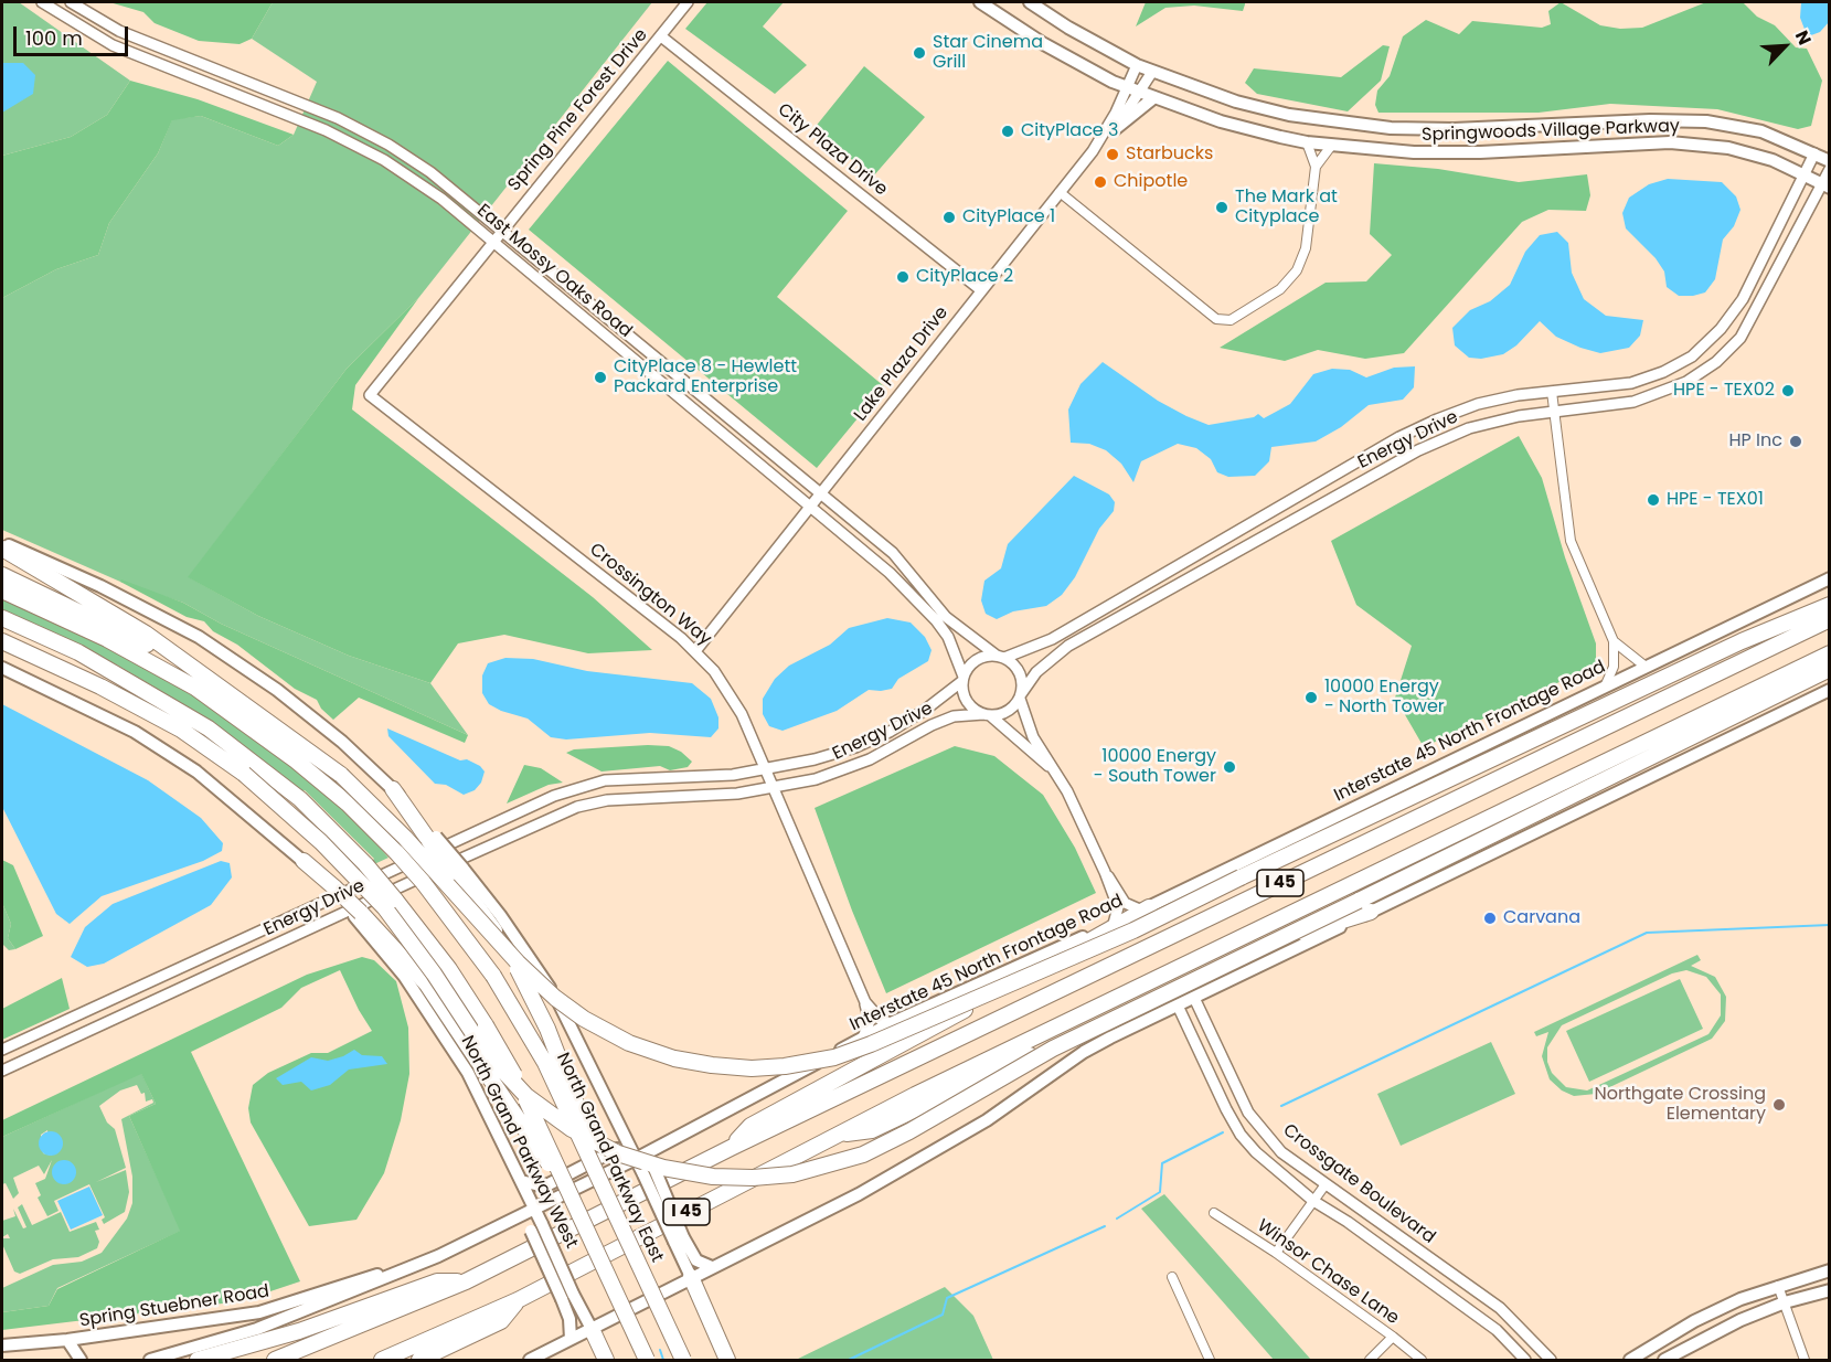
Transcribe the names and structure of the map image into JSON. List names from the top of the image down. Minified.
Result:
{"streets":{"highway":["I 45","North Grand Parkway West","North Grand Parkway East"],"main road":["Springwoods Village Parkway","Interstate 45 North Frontage Road","Spring Stuebner Road"],"street":["Spring Pine Forest Drive","City Plaza Drive","East Mossy Oaks Road","Lake Plaza Drive","Energy Drive","Crossington Way","Crossgate Boulevard","Winsor Chase Lane"]},"crossings":[["Spring Pine Forest Drive","City Plaza Drive"],["Spring Pine Forest Drive","East Mossy Oaks Road"],["Spring Pine Forest Drive","Crossington Way"],["Springwoods Village Parkway","Lake Plaza Drive"],["Springwoods Village Parkway","Energy Drive"],["City Plaza Drive","Lake Plaza Drive"],["East Mossy Oaks Road","Lake Plaza Drive"],["East Mossy Oaks Road","Energy Drive"],["Lake Plaza Drive","Crossington Way"],["Energy Drive","Crossington Way"],["Crossington Way","Interstate 45 North Frontage Road"],["Interstate 45 North Frontage Road","North Grand Parkway West"],["Interstate 45 North Frontage Road","Spring Stuebner Road"]],"places":["Star Cinema Grill","CityPlace 3","Starbucks","Chipotle","The Mark at Cityplace","CityPlace 1","CityPlace 2","CityPlace 8 - Hewlett Packard Enterprise","HPE - TEX02","HP Inc","HPE - TEX01","10000 Energy - North Tower","10000 Energy - South Tower","Carvana","Northgate Crossing Elementary"],"scale_bar":"100 m","north":"top right"}
